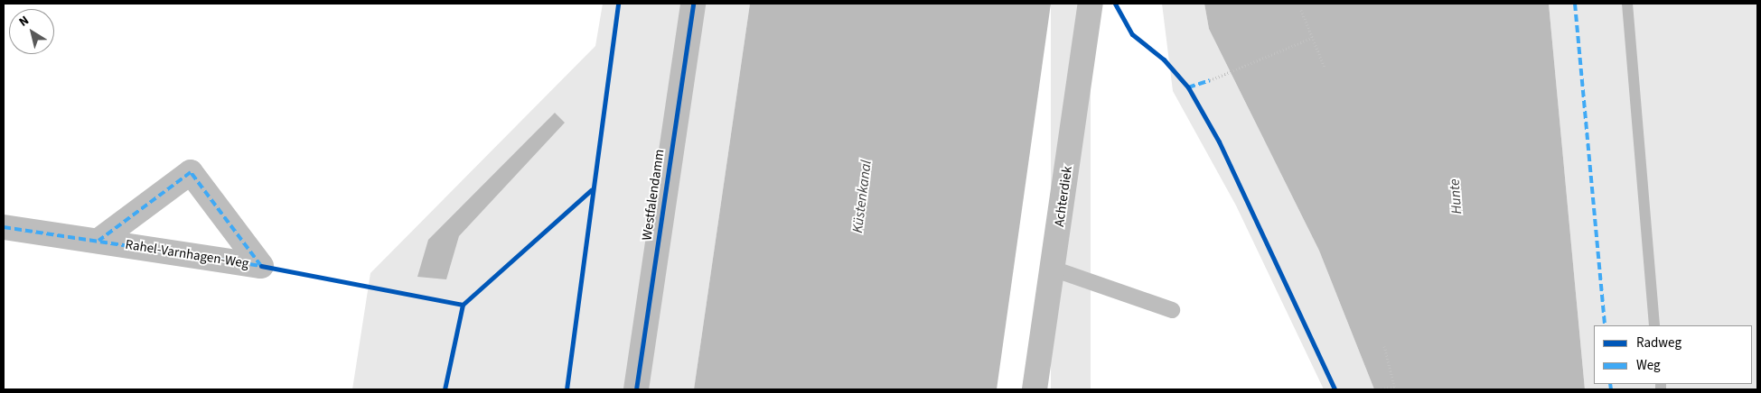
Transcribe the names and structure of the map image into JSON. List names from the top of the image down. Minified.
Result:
{"streets":{"street":["Westfalendamm","Achterdiek","Rahel-Varnhagen-Weg"]},"water":["Küstenkanal","Hunte"],"legend":["Radweg","Weg"],"north":"top left"}
